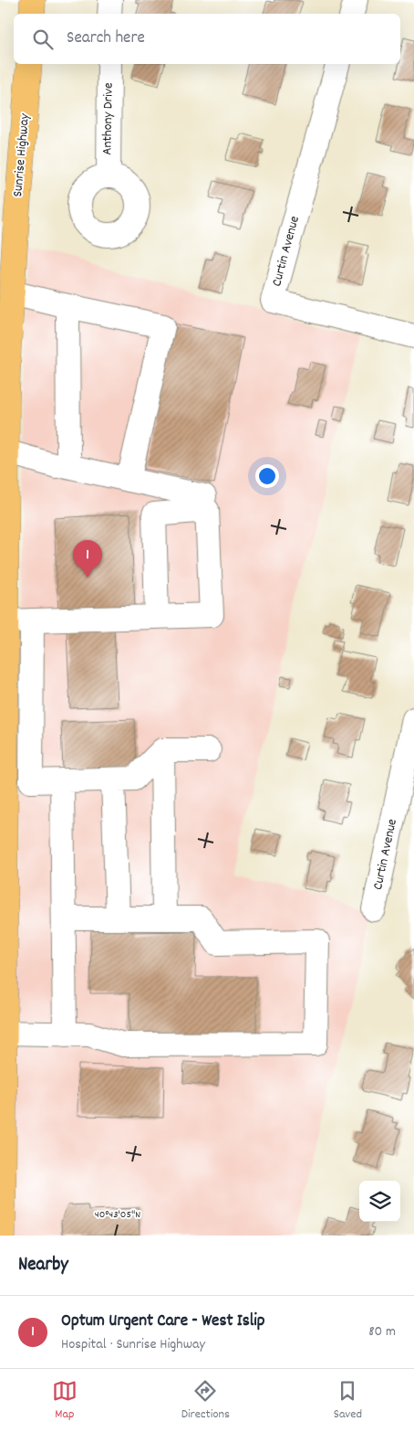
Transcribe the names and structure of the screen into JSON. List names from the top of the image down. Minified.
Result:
{"streets":{"main road":["Sunrise Highway"],"street":["Anthony Drive","Curtin Avenue"]},"page":{"search":"Search here","pins":"1","heading":"Nearby","list":[{"mark":"1","name":"Optum Urgent Care - West Islip","note":"Hospital · Sunrise Highway","value":"80 m"}],"nav":["Map","Directions","Saved"]},"coordinates":["40°43'05\"N"]}
